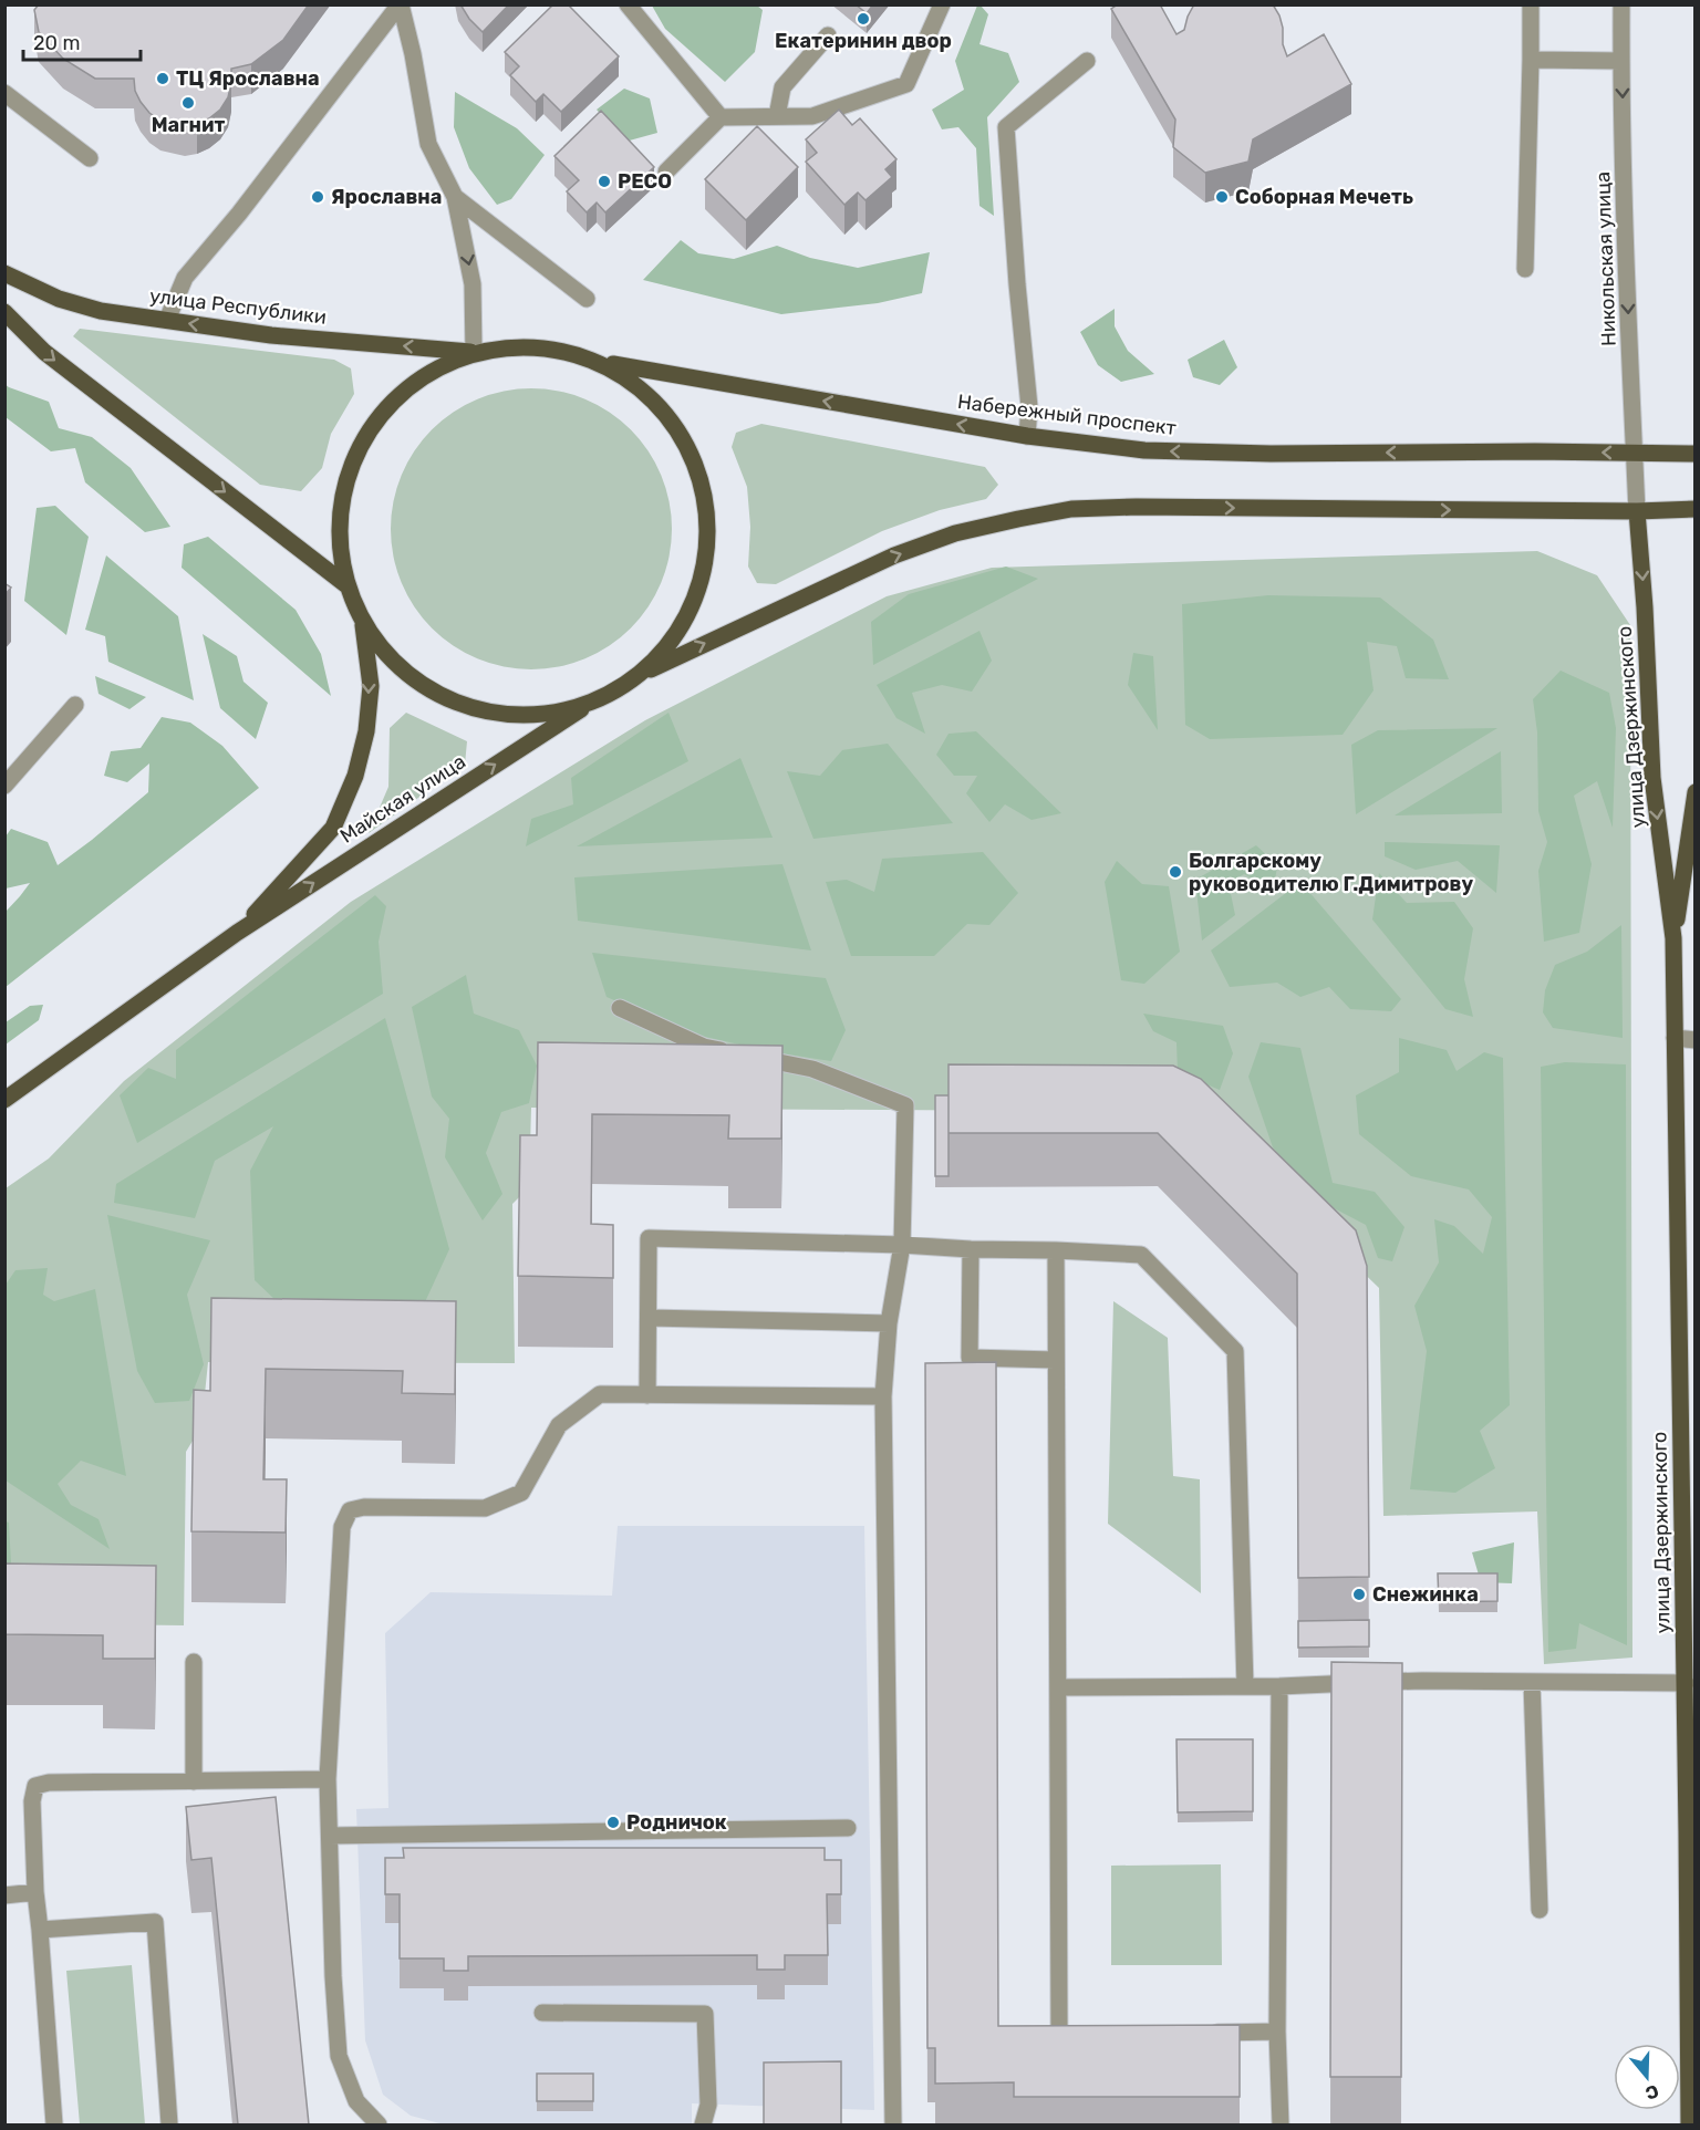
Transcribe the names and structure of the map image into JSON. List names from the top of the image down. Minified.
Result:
{"streets":{"main road":["улица Республики","Набережный проспект","улица Дзержинского","Майская улица"],"street":["Никольская улица"]},"crossings":[["Никольская улица","Набережный проспект"],["Никольская улица","улица Дзержинского"],["улица Республики","Набережный проспект"]],"one_way":["улица Республики"],"places":["Екатеринин двор","ТЦ Ярославна","Магнит","РЕСО","Ярославна","Соборная Мечеть","Болгарскому руководителю Г.Димитрову","Снежинка","Родничок"],"scale_bar":"20 m","north":"bottom"}
